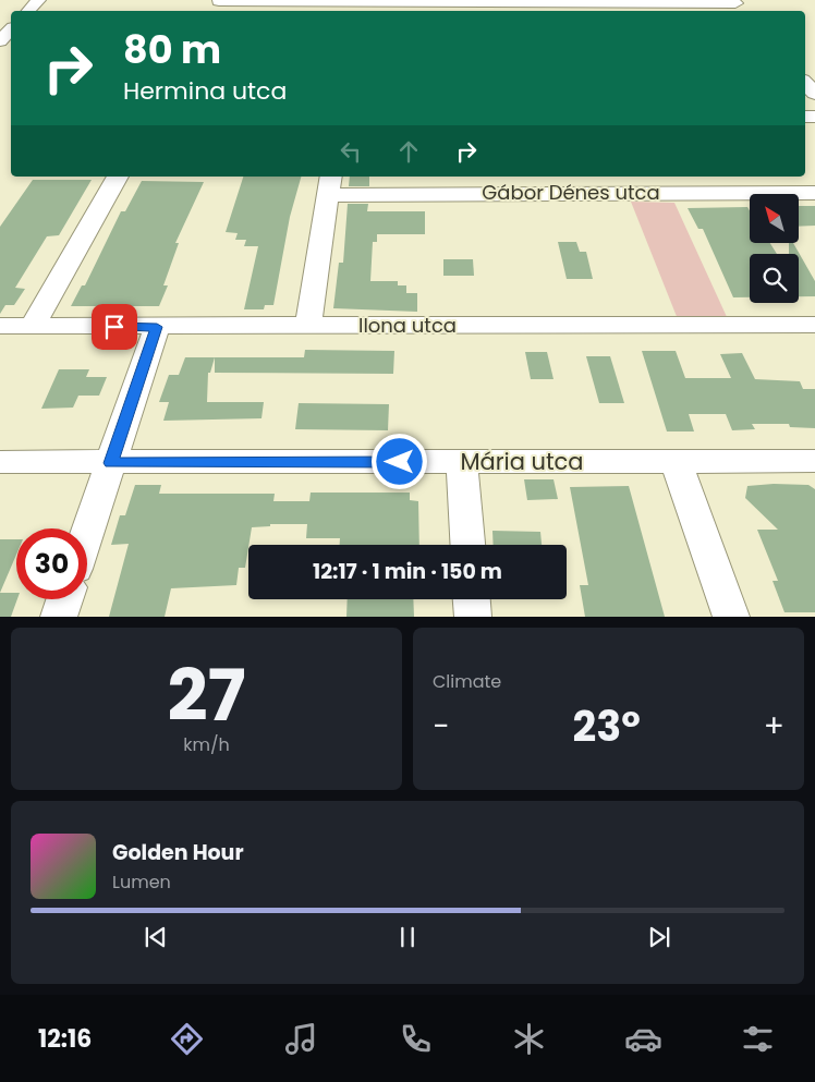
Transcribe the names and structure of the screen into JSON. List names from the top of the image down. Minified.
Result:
{"streets":{"street":["Gábor Dénes utca","Ilona utca","Mária utca"]},"north":"top left","page":{"turn":["80 m","Hermina utca"],"limit":"30","trip":"12:17 · 1 min · 150 m","tile":[["27","km/h"],"Climate"],"heat":["−","23°","+"],"song":["Golden Hour","Lumen"],"tabs":"12:16"}}
